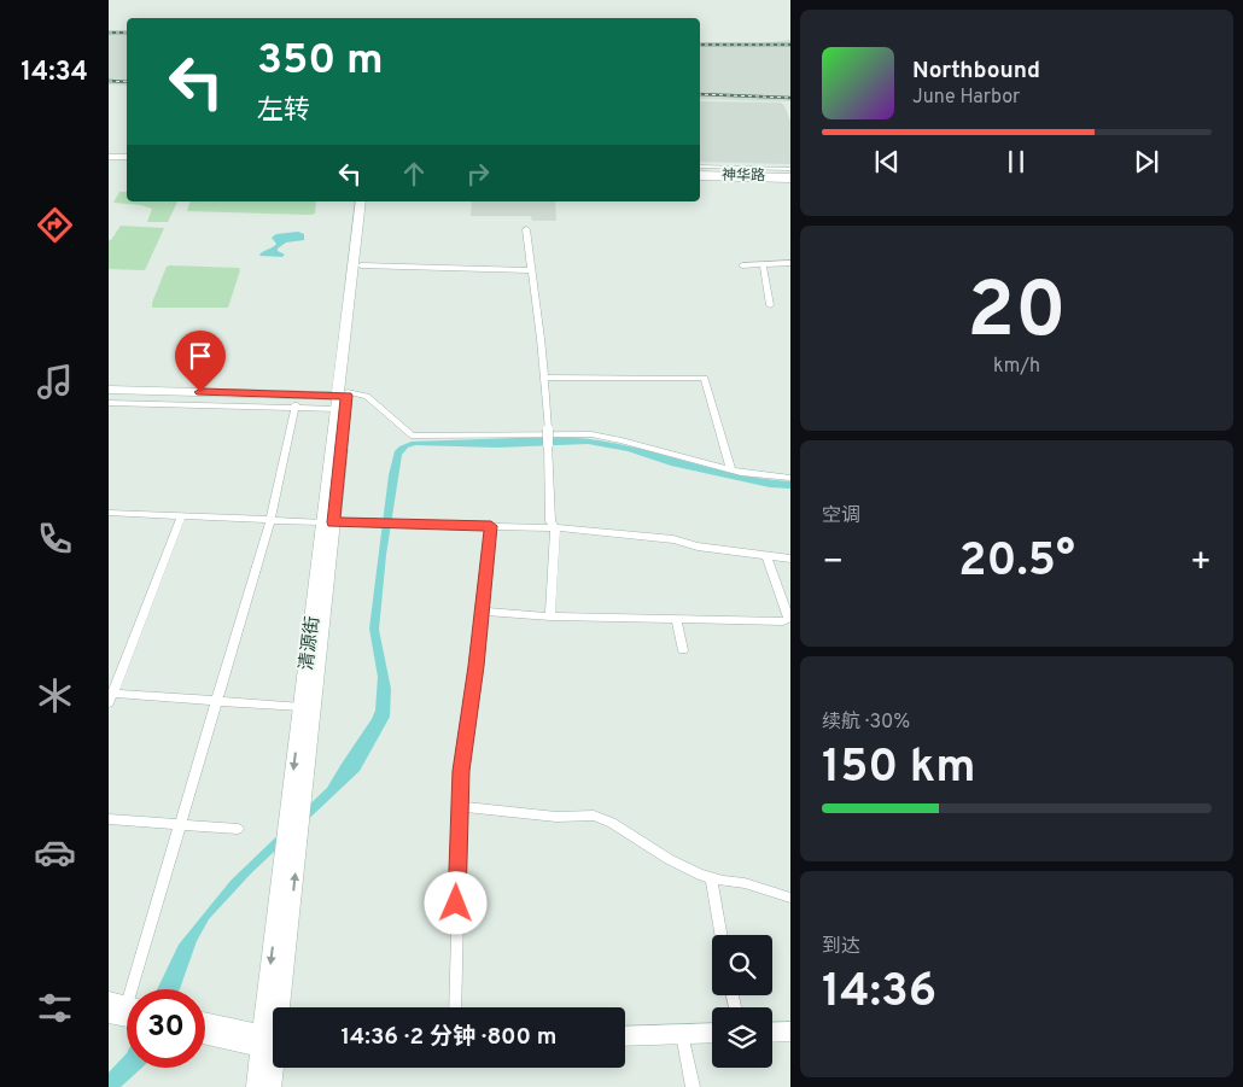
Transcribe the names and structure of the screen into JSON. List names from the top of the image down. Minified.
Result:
{"streets":{"main road":["神华路","清源街"]},"page":{"tabs":"14:34","turn":["350 m","左转"],"song":["Northbound","June Harbor"],"tile":[["20","km/h"],"空调",["续航 · 30%","150 km"],["到达","14:36"]],"heat":["−","20.5°","+"],"limit":"30","trip":"14:36 · 2 分钟 · 800 m"}}
